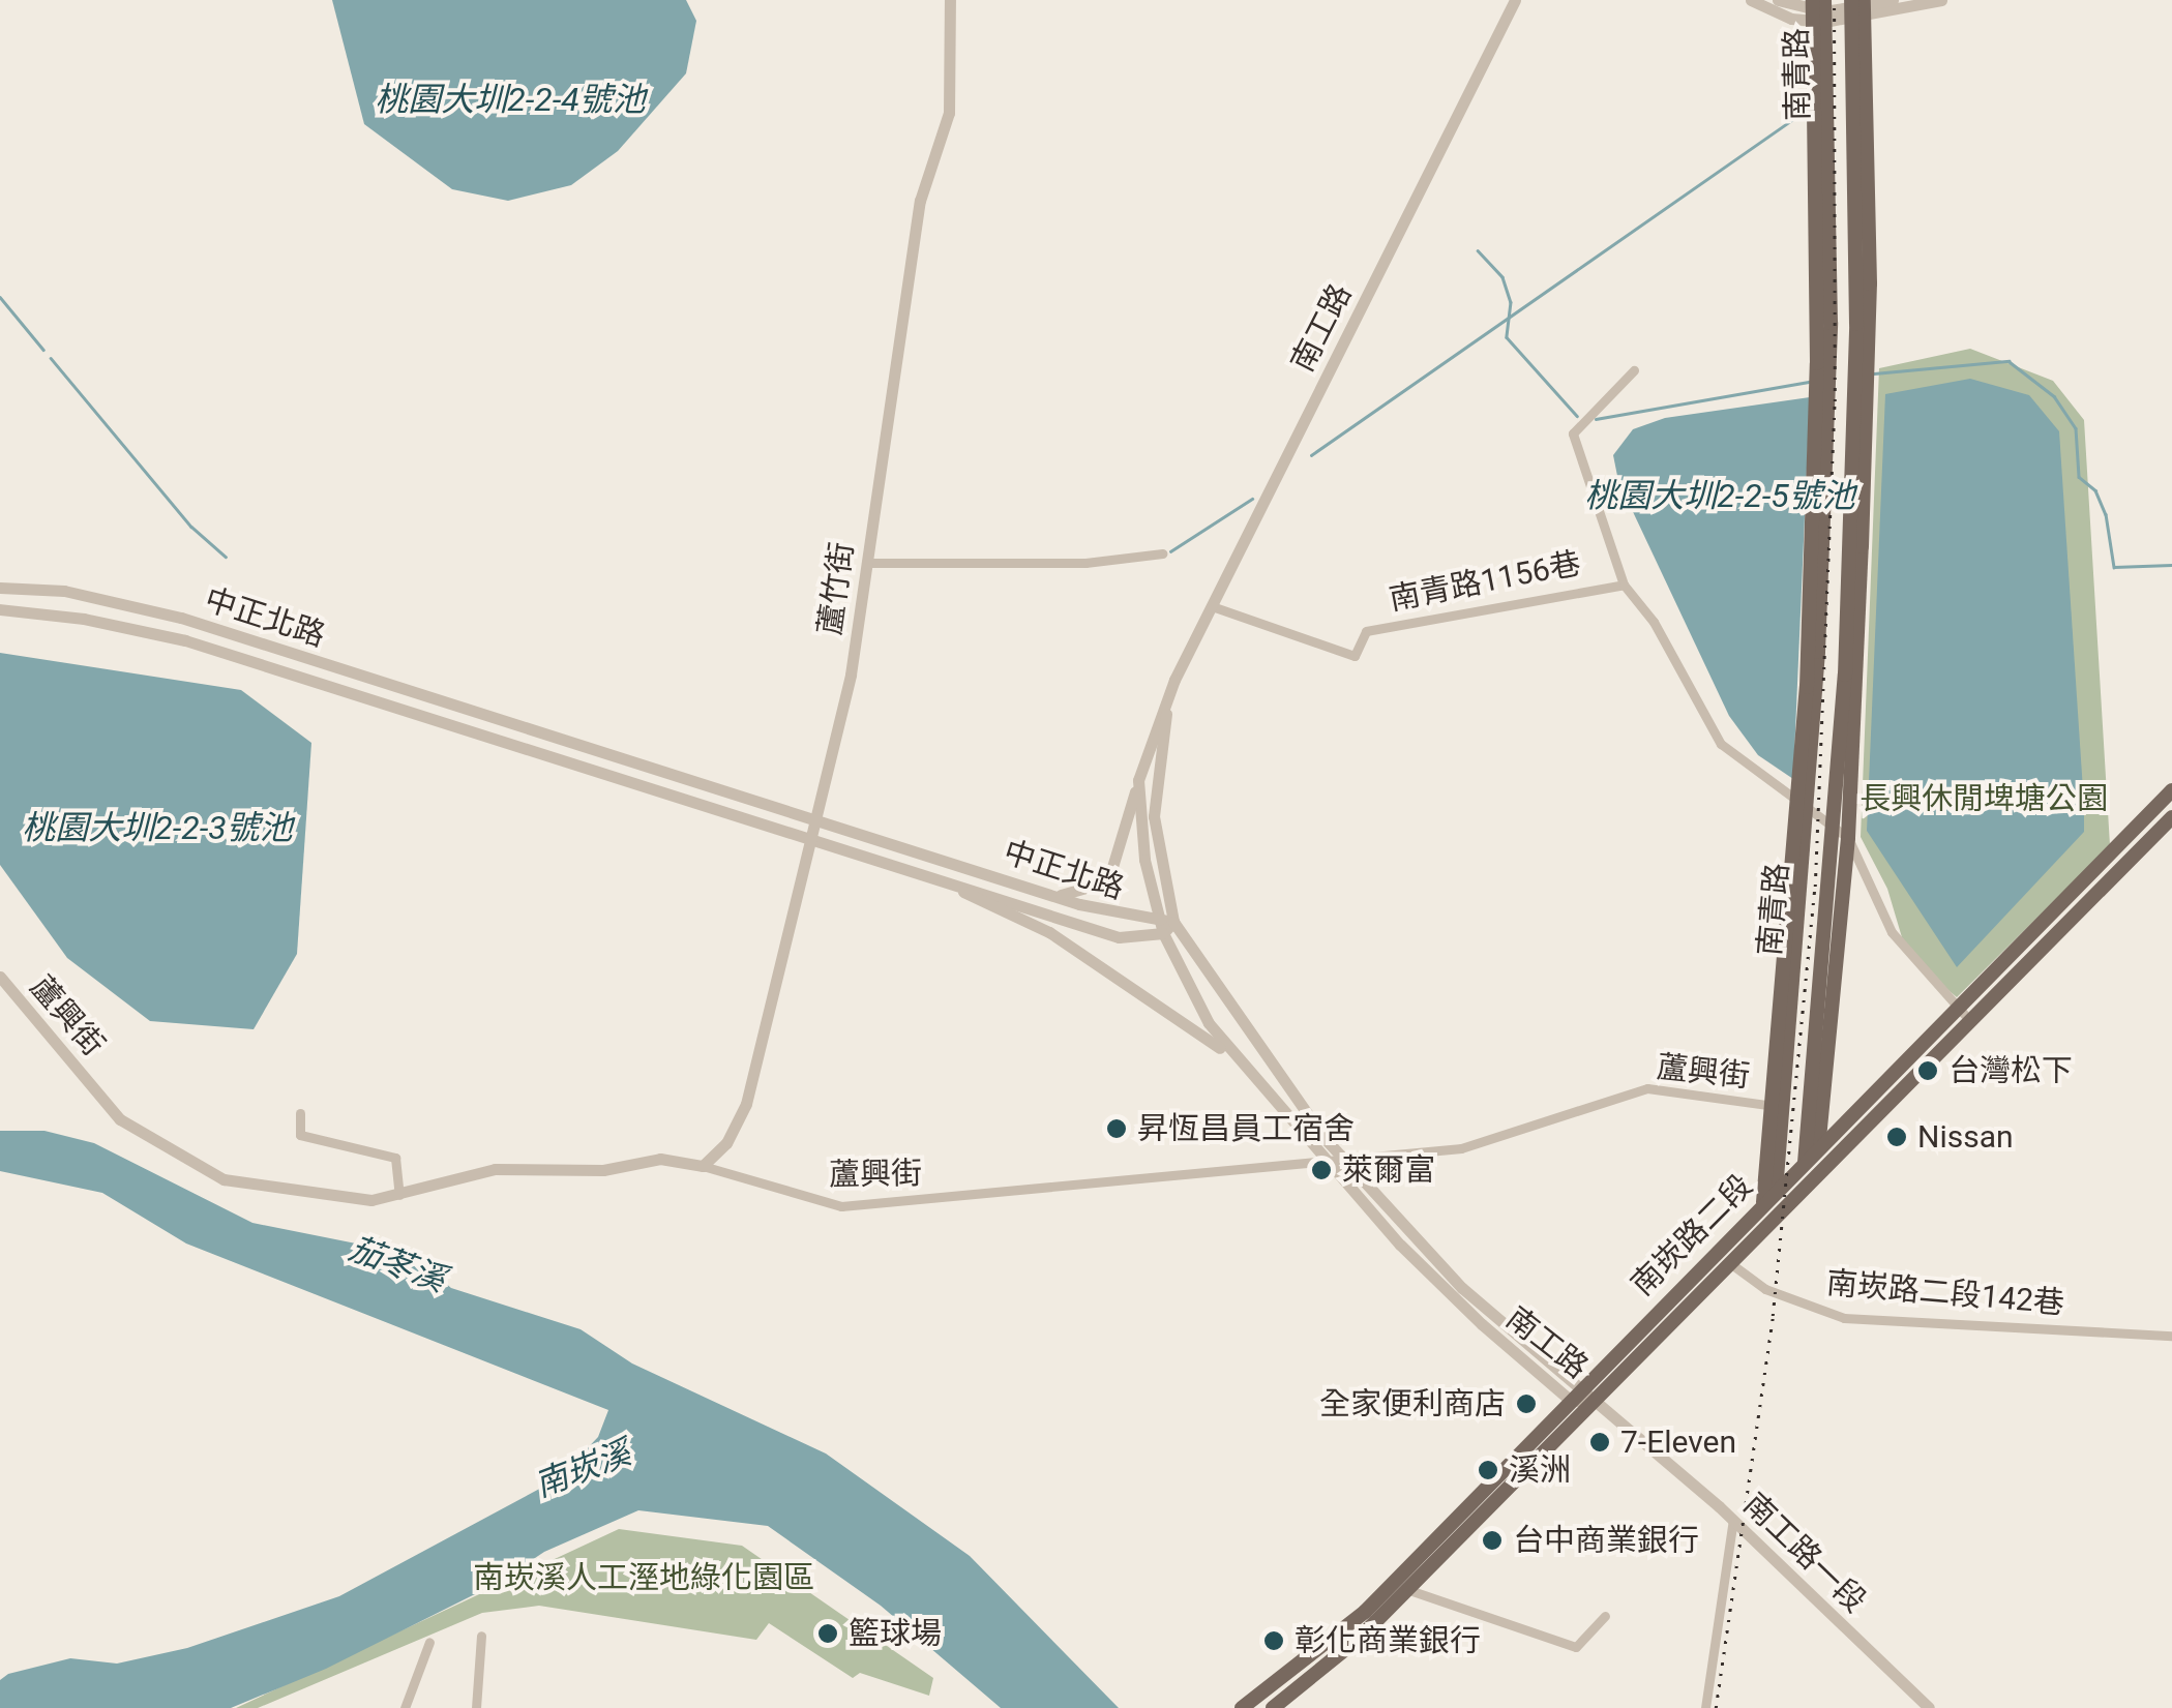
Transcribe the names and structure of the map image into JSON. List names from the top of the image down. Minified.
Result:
{"streets":{"main road":["南青路","南崁路二段"],"street":["南工路","南青路1156巷","蘆竹街","中正北路","蘆興街","南崁路二段142巷","南工路一段"]},"crossings":[["南青路","南青路1156巷"],["南青路","南崁路二段"],["南工路","南青路1156巷"],["南工路","中正北路"],["南工路","蘆興街"],["南工路","南崁路二段"],["南工路","南工路一段"],["蘆竹街","中正北路"],["蘆竹街","蘆興街"],["南崁路二段","南崁路二段142巷"],["南崁路二段","南工路一段"]],"water":["桃園大圳2-2-4號池","桃園大圳2-2-5號池","桃園大圳2-2-3號池","茄苳溪","南崁溪"],"parks":["長興休閒埤塘公園","南崁溪人工溼地綠化園區"],"places":["台灣松下","昇恆昌員工宿舍","Nissan","萊爾富","全家便利商店","7-Eleven","溪洲","台中商業銀行","籃球場","彰化商業銀行"]}
